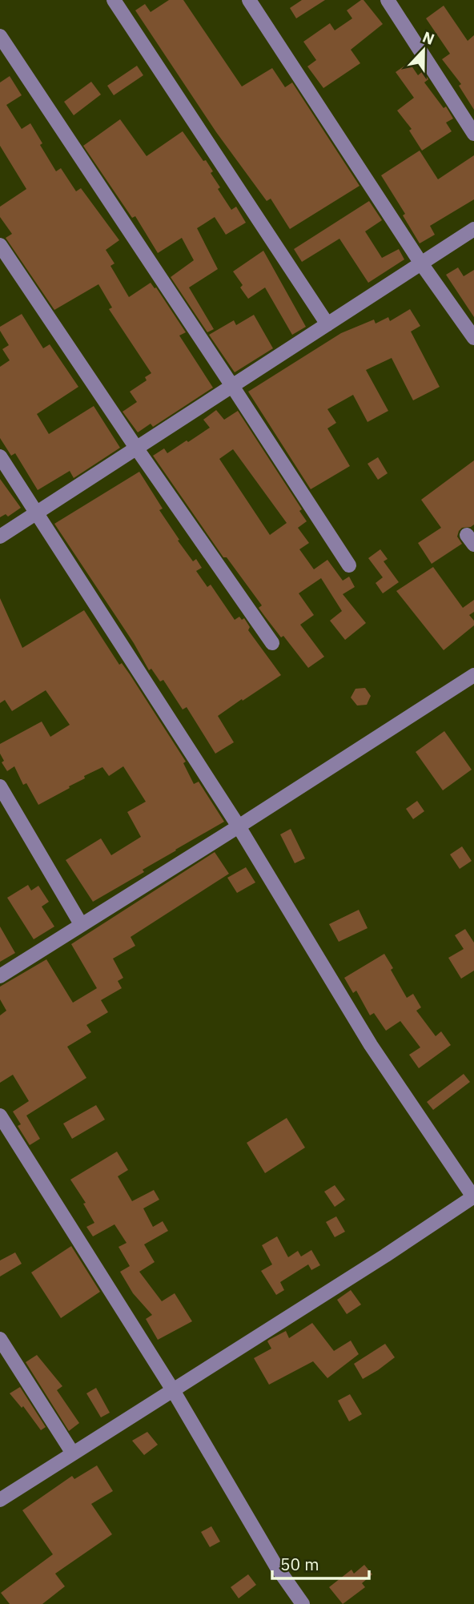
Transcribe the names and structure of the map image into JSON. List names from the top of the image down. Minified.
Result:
{"scale_bar":"50 m","north":"top"}
